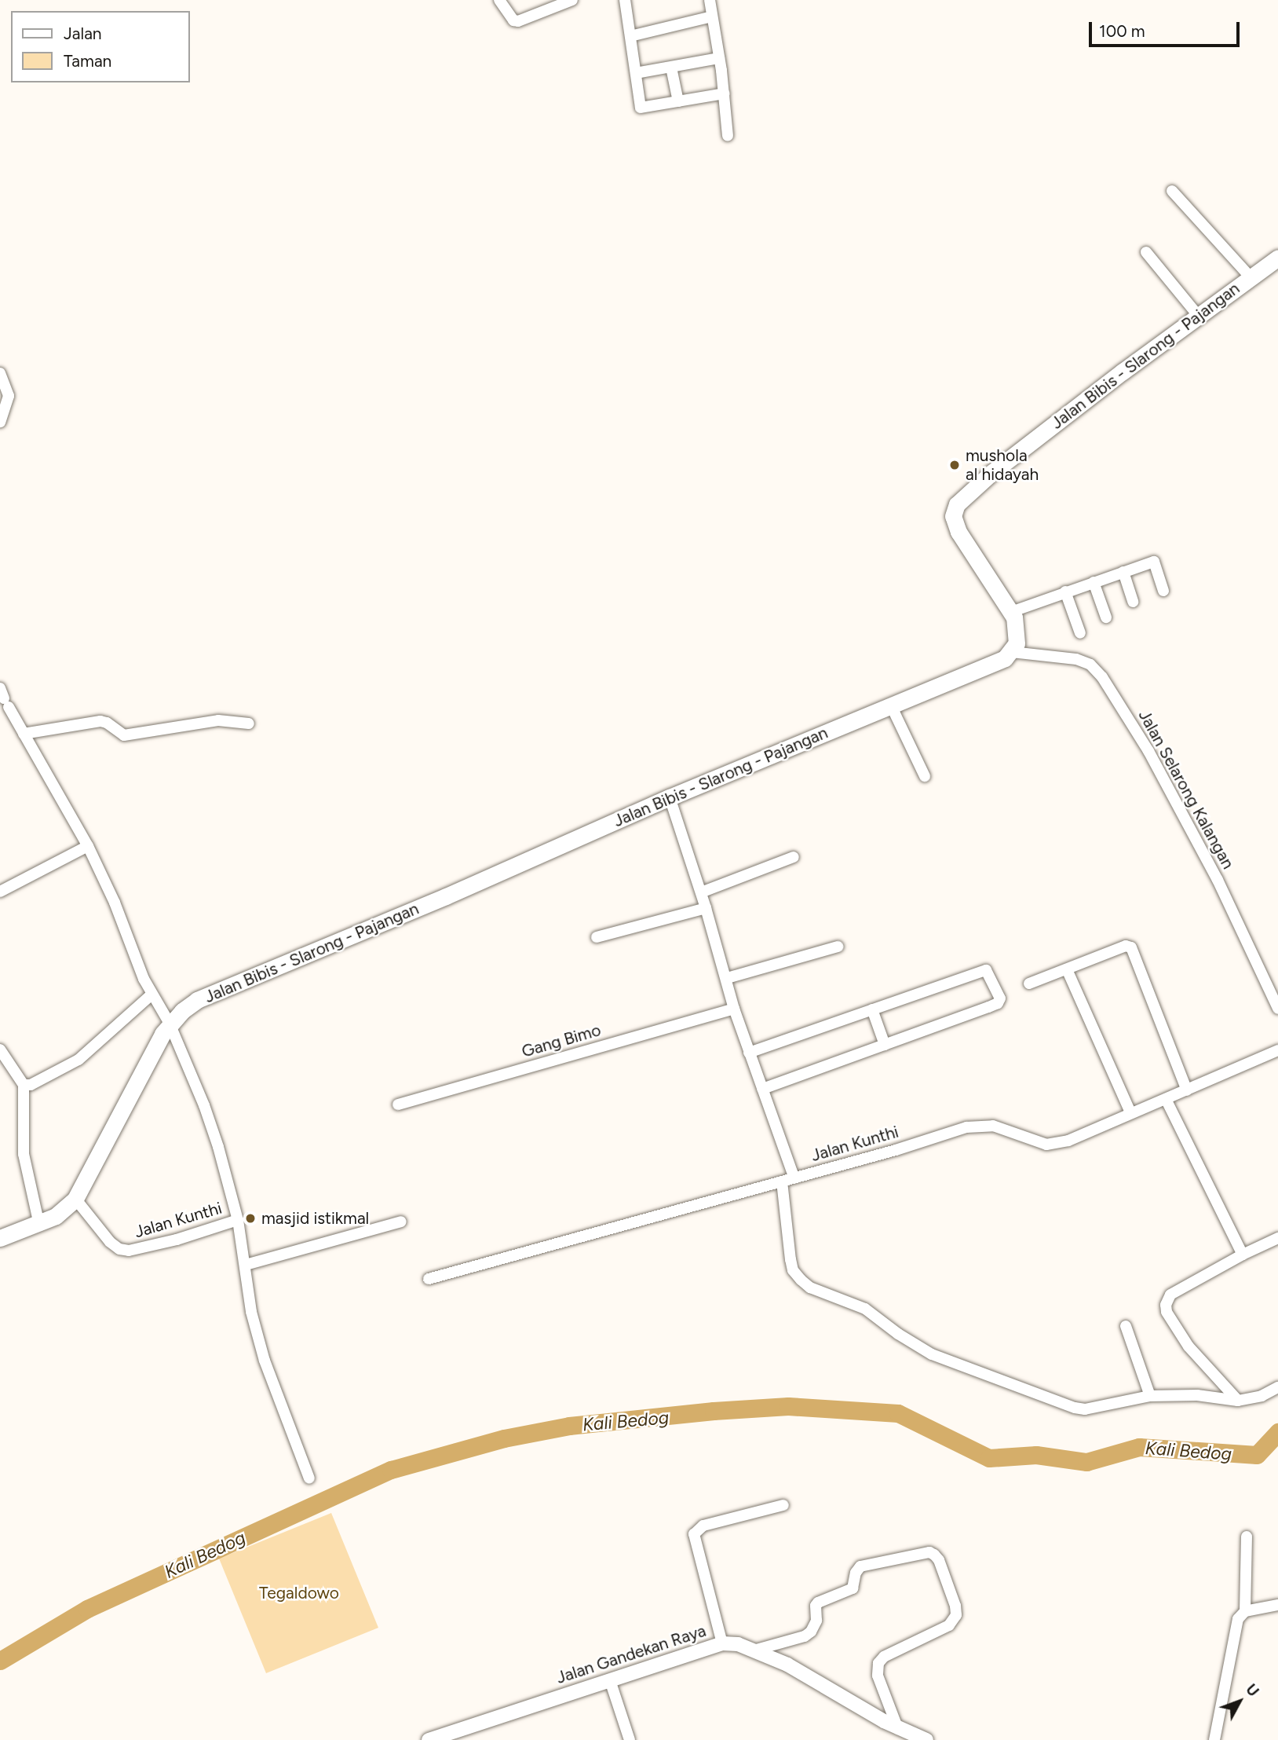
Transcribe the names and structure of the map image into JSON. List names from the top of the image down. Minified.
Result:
{"streets":{"main road":["Jalan Bibis - Slarong - Pajangan"],"street":["Jalan Selarong Kalangan","Gang Bimo","Jalan Kunthi","Jalan Gandekan Raya"]},"crossings":[["Jalan Bibis - Slarong - Pajangan","Jalan Selarong Kalangan"],["Jalan Bibis - Slarong - Pajangan","Jalan Kunthi"]],"water":["Kali Bedog"],"parks":["Tegaldowo"],"places":["mushola al hidayah","masjid istikmal"],"legend":["Jalan","Taman"],"scale_bar":"100 m","north":"top right"}
